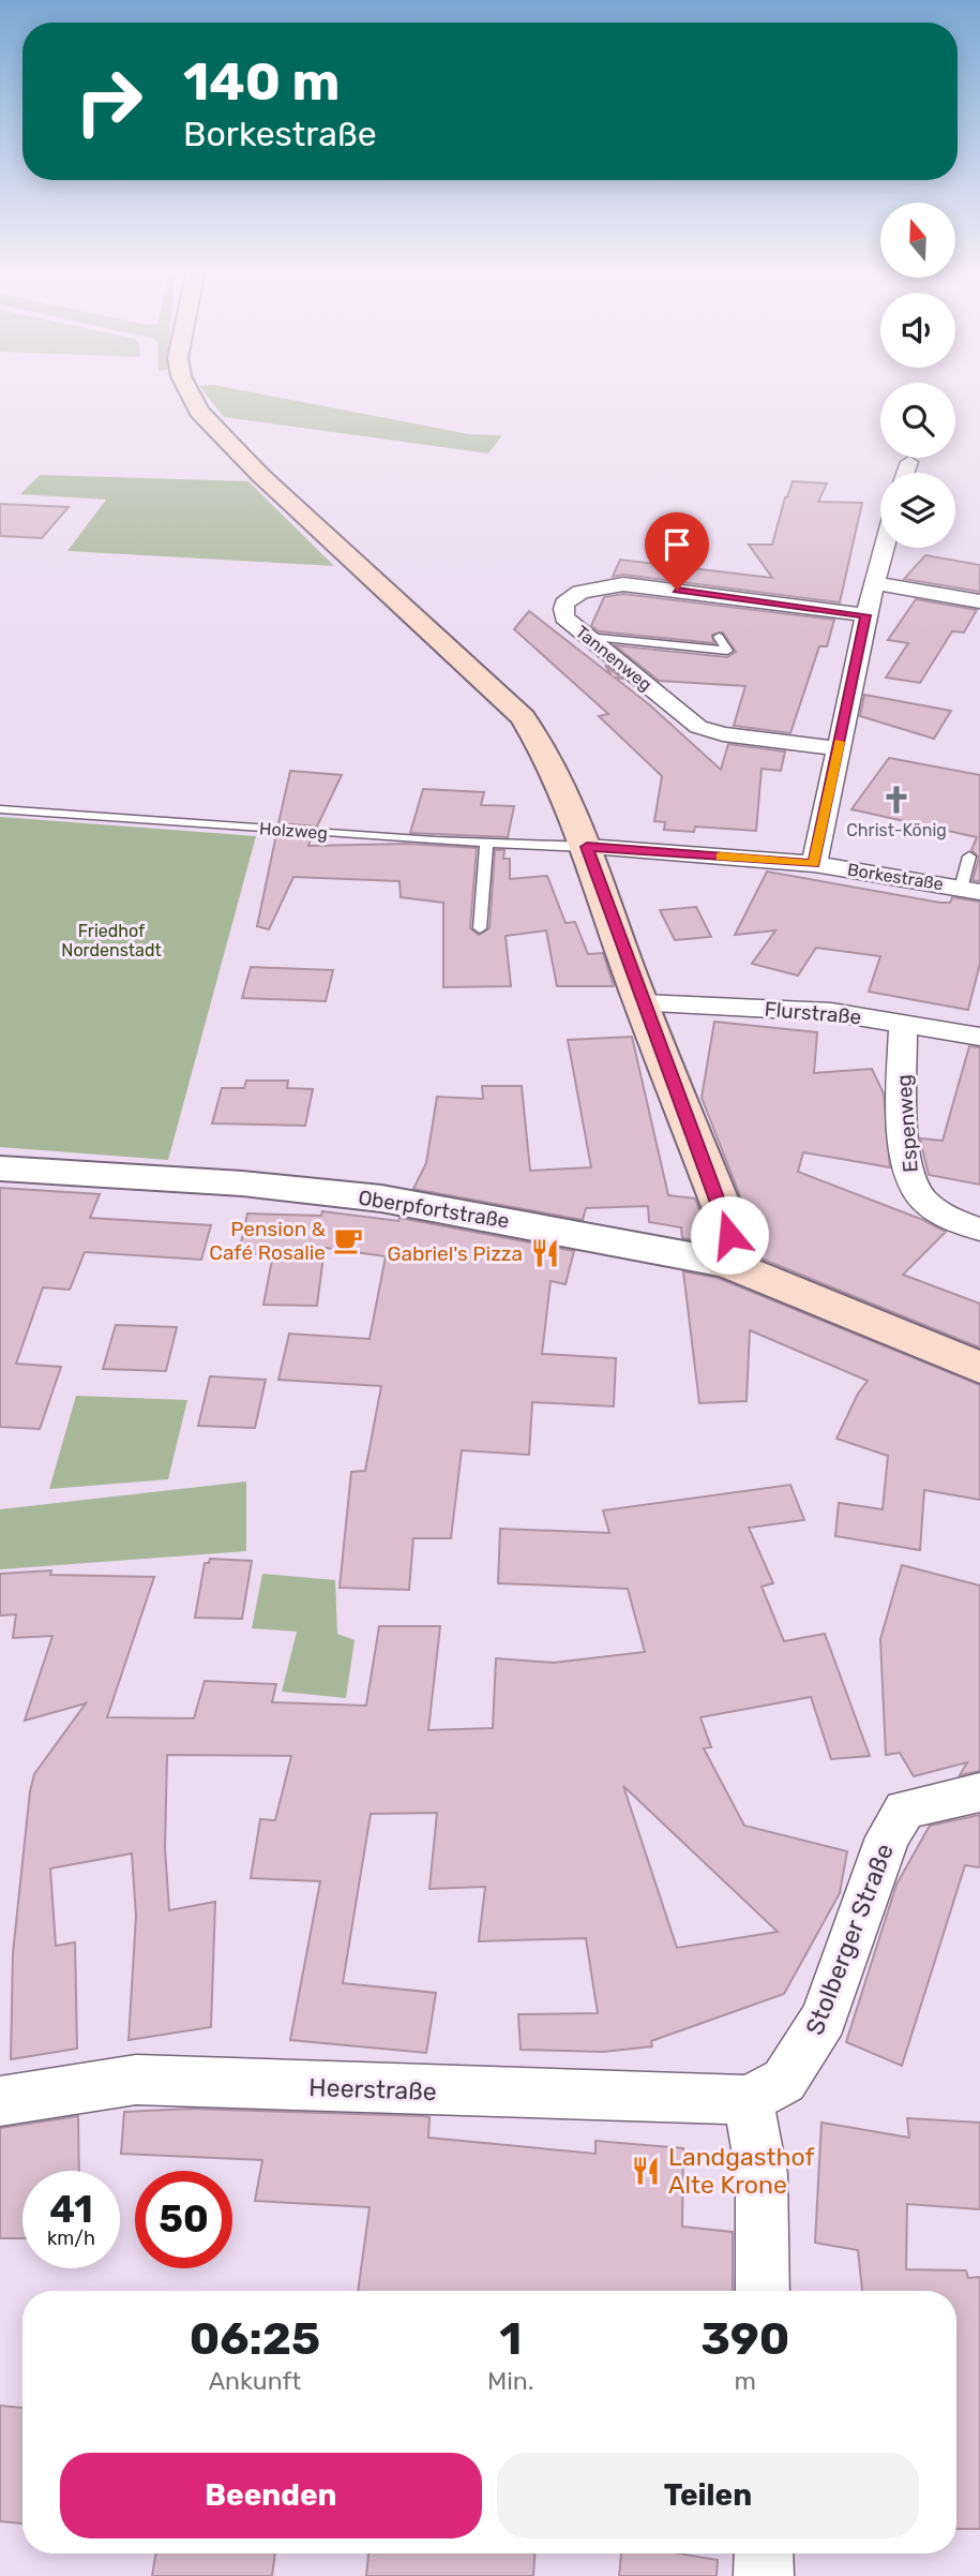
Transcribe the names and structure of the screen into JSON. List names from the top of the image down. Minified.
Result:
{"streets":{"main road":["Oberpfortstraße"],"street":["Tannenweg","Borkestraße","Flurstraße","Espenweg","Stolberger Straße","Heerstraße"],"lane":["Holzweg"]},"crossings":[["Holzweg","Borkestraße"],["Flurstraße","Espenweg"],["Stolberger Straße","Heerstraße"]],"parks":["Friedhof Nordenstadt"],"places":{"church":["Christ-König"],"cafe":["Pension & Café Rosalie"],"restaurant":["Gabriel's Pizza","Landgasthof Alte Krone"]},"north":"top","page":{"turn":["140 m","Borkestraße"],"speed":"41 km/h","limit":"50","eta":["06:25","Ankunft","1","Min.","390","m"],"buttons":["Beenden","Teilen"]}}
